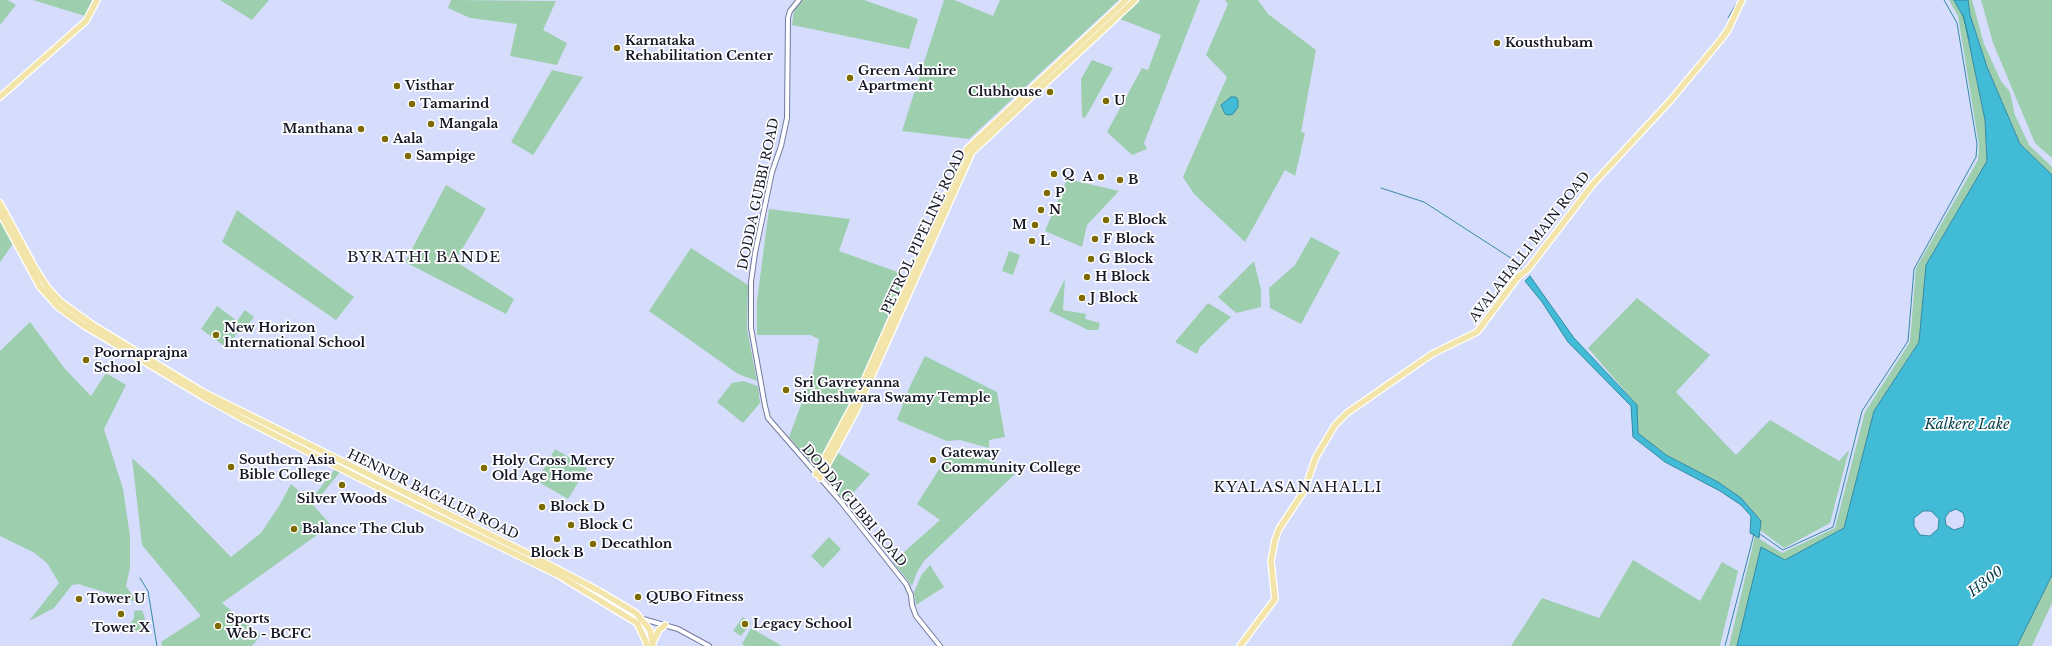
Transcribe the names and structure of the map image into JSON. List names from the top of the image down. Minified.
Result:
{"streets":{"main road":["PETROL PIPELINE ROAD","AVALAHALLI MAIN ROAD","HENNUR BAGALUR ROAD"],"street":["DODDA GUBBI ROAD"]},"crossings":[["DODDA GUBBI ROAD","PETROL PIPELINE ROAD"]],"districts":["BYRATHI BANDE","KYALASANAHALLI"],"water":["Kalkere Lake","H300"],"places":["Kousthubam","Karnataka Rehabilitation Center","Green Admire Apartment","Visthar","Clubhouse","U","Tamarind","Mangala","Manthana","Aala","Sampige","Q","A","B","P","N","E Block","M","F Block","L","G Block","H Block","J Block","New Horizon International School","Poornaprajna School","Sri Gavreyanna Sidheshwara Swamy Temple","Gateway Community College","Southern Asia Bible College","Holy Cross Mercy Old Age Home","Silver Woods","Block D","Block C","Balance The Club","Block B","Decathlon","QUBO Fitness","Tower U","Tower X","Legacy School","Sports Web - BCFC"]}
